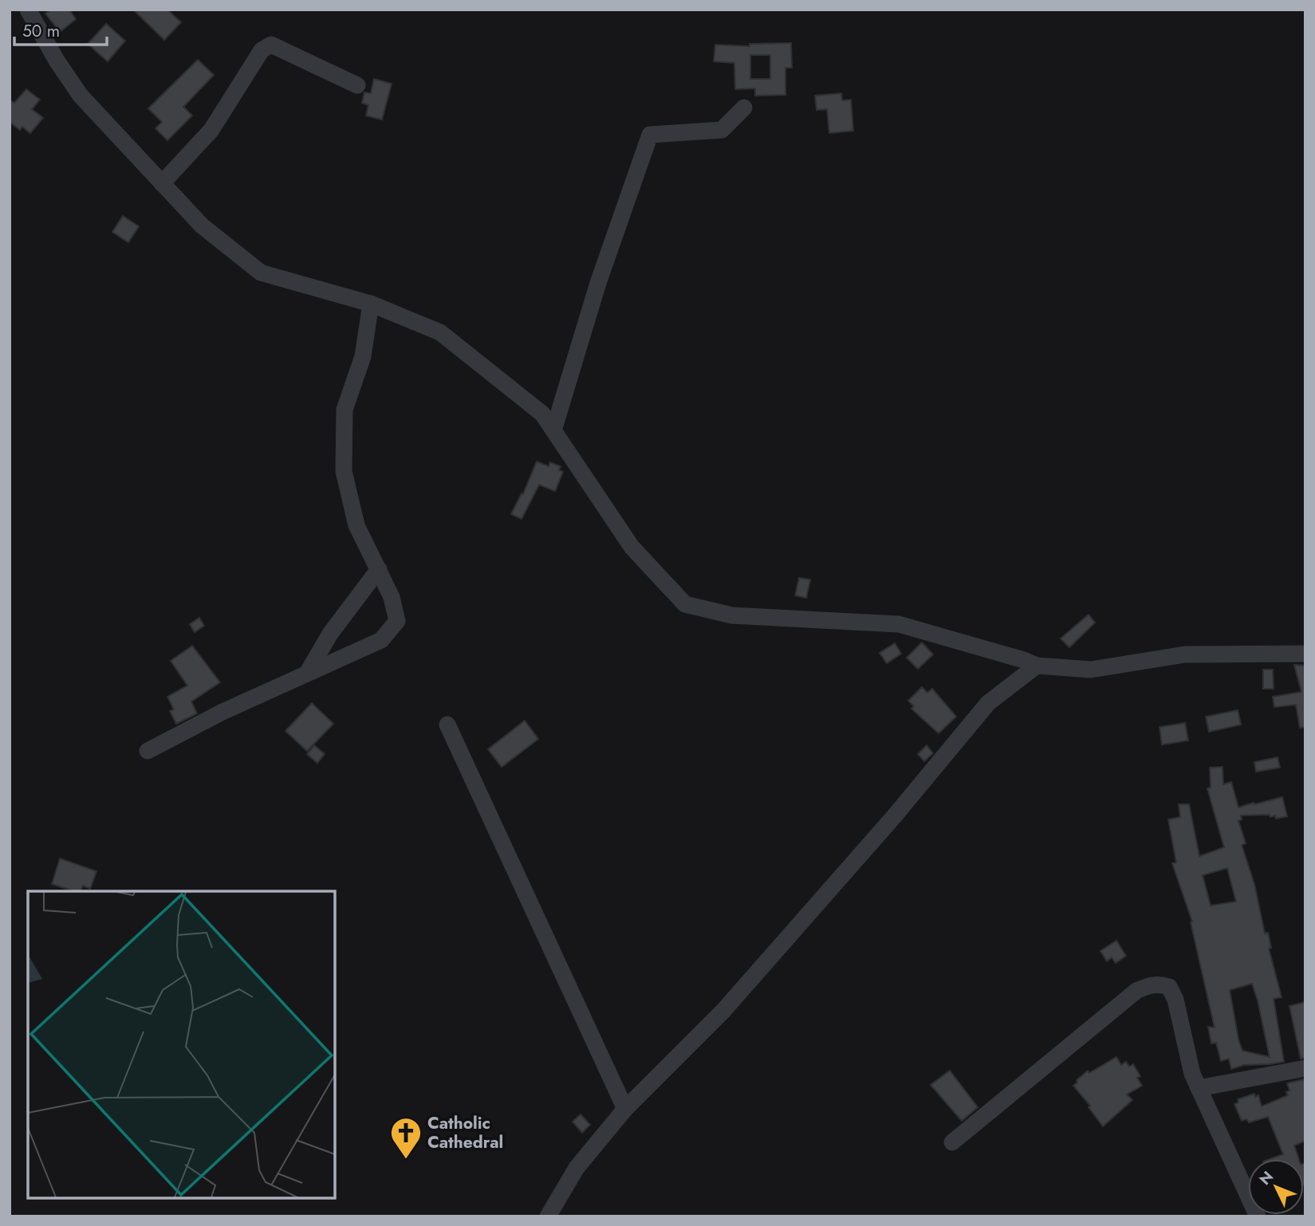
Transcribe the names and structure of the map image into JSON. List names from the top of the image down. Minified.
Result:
{"places":{"church":["Catholic Cathedral"]},"scale_bar":"50 m","north":"top left"}
